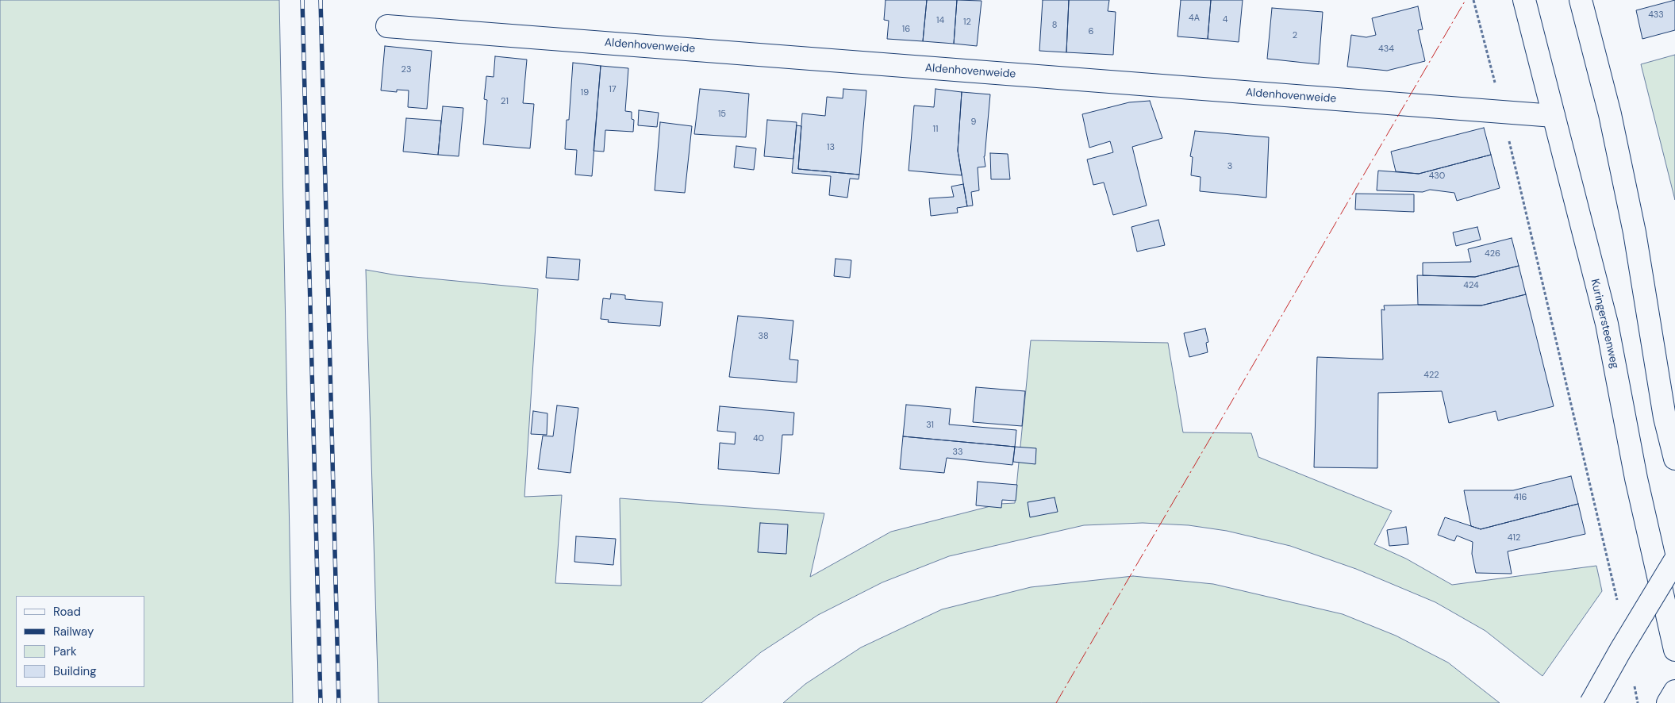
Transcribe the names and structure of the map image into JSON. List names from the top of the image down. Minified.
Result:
{"streets":{"main road":["Aldenhovenweide","Kuringersteenweg"]},"crossings":[["Aldenhovenweide","Kuringersteenweg"]],"house_numbers":["433","4A","4","14","12","8","16","6","2","434","23","17","19","21","15","9","11","13","3","430","426","424","38","422","31","40","33","416","412"],"legend":["Road","Railway","Park","Building"]}
